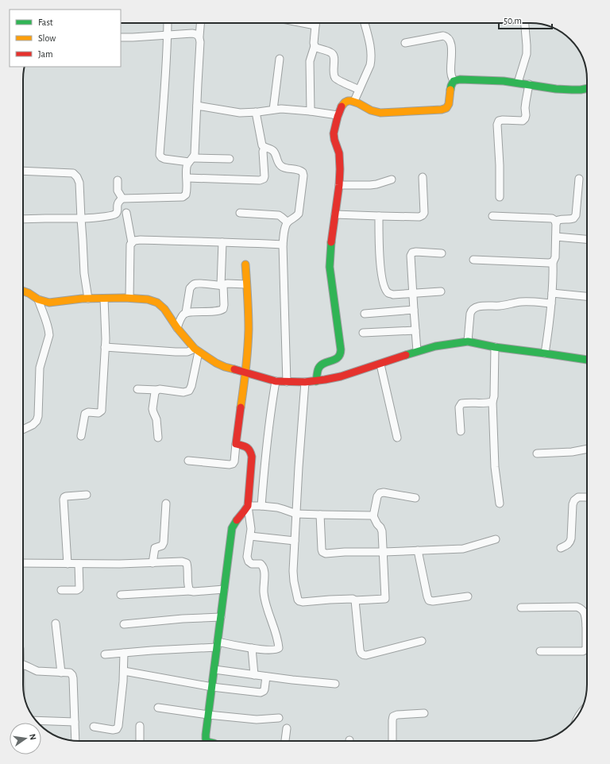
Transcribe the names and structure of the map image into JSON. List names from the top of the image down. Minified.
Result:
{"legend":["Fast","Slow","Jam"],"scale_bar":"50 m","north":"right"}
